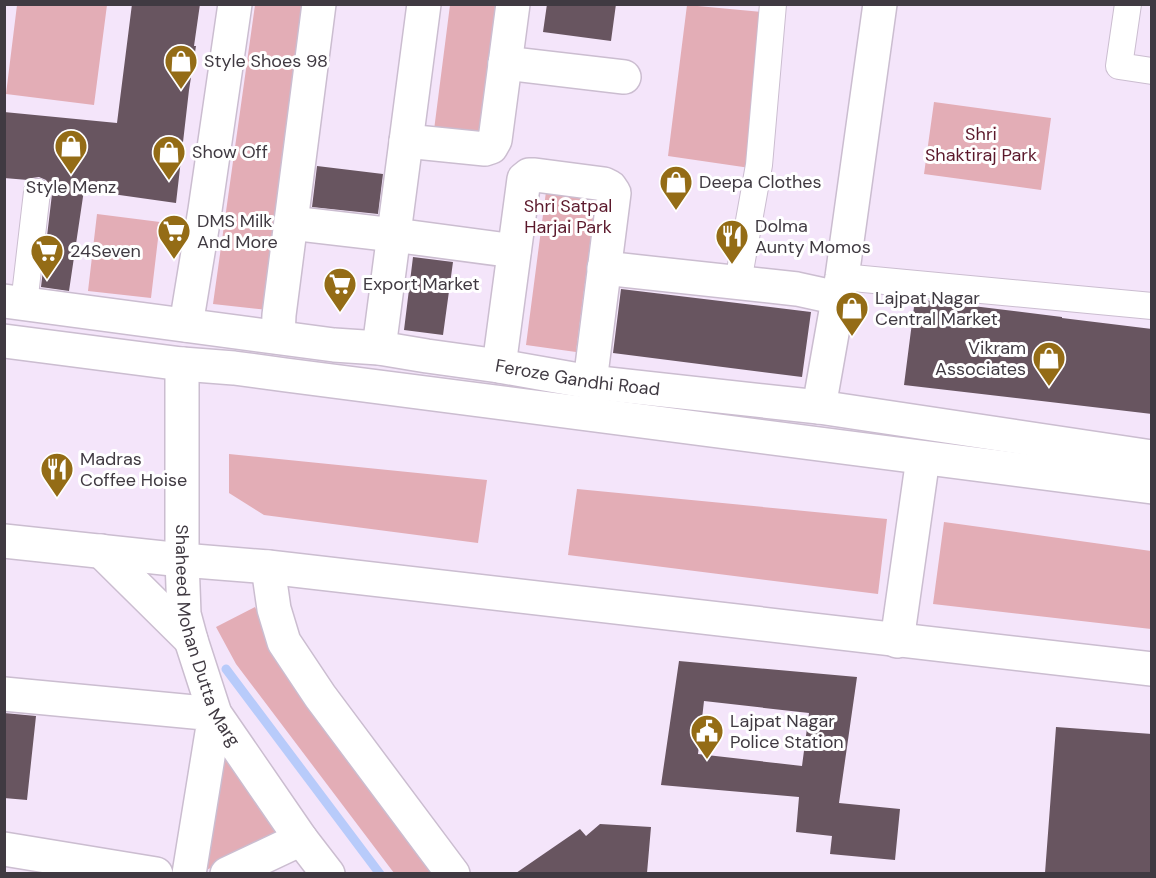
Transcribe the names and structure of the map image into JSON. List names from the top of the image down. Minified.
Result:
{"streets":{"street":["Feroze Gandhi Road","Shaheed Mohan Dutta Marg"]},"crossings":[["Feroze Gandhi Road","Shaheed Mohan Dutta Marg"]],"parks":["Shri Shaktiraj Park","Shri Satpal Harjai Park"],"places":{"shop":["Style Shoes 98","Style Menz","Show Off","Deepa Clothes","Lajpat Nagar Central Market","Vikram Associates"],"supermarket":["DMS Milk And More","24Seven","Export Market"],"restaurant":["Dolma Aunty Momos","Madras Coffee Hoise"],"public building":["Lajpat Nagar Police Station"]}}
